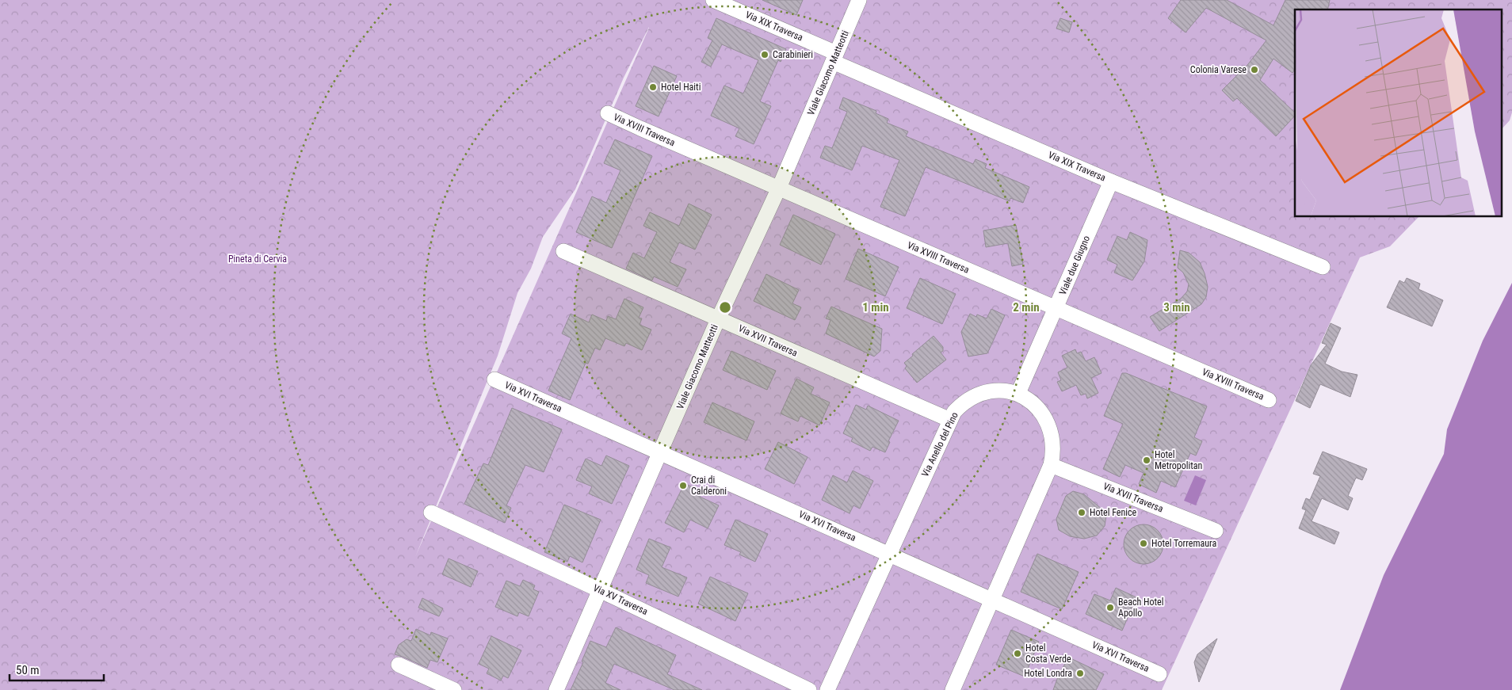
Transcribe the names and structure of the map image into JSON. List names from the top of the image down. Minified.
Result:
{"streets":{"street":["Via XIX Traversa","Viale Giacomo Matteotti","Via XVIII Traversa","Viale due Giugno","Via XVII Traversa","Via XVI Traversa","Via Anello del Pino","Via XV Traversa"]},"crossings":[["Via XIX Traversa","Viale Giacomo Matteotti"],["Via XIX Traversa","Viale due Giugno"],["Viale Giacomo Matteotti","Via XVIII Traversa"],["Viale Giacomo Matteotti","Via XVII Traversa"],["Viale Giacomo Matteotti","Via XVI Traversa"],["Viale Giacomo Matteotti","Via XV Traversa"],["Via XVIII Traversa","Viale due Giugno"],["Viale due Giugno","Via Anello del Pino"],["Via XVII Traversa","Via Anello del Pino"],["Via XVI Traversa","Via Anello del Pino"]],"parks":["Pineta di Cervia"],"places":["Carabinieri","Colonia Varese","Hotel Haiti","Hotel Metropolitan","Crai di Calderoni","Hotel Fenice","Hotel Torremaura","Beach Hotel Apollo","Hotel Costa Verde","Hotel Londra"],"scale_bar":"50 m","rings":["1 min","2 min","3 min"]}
